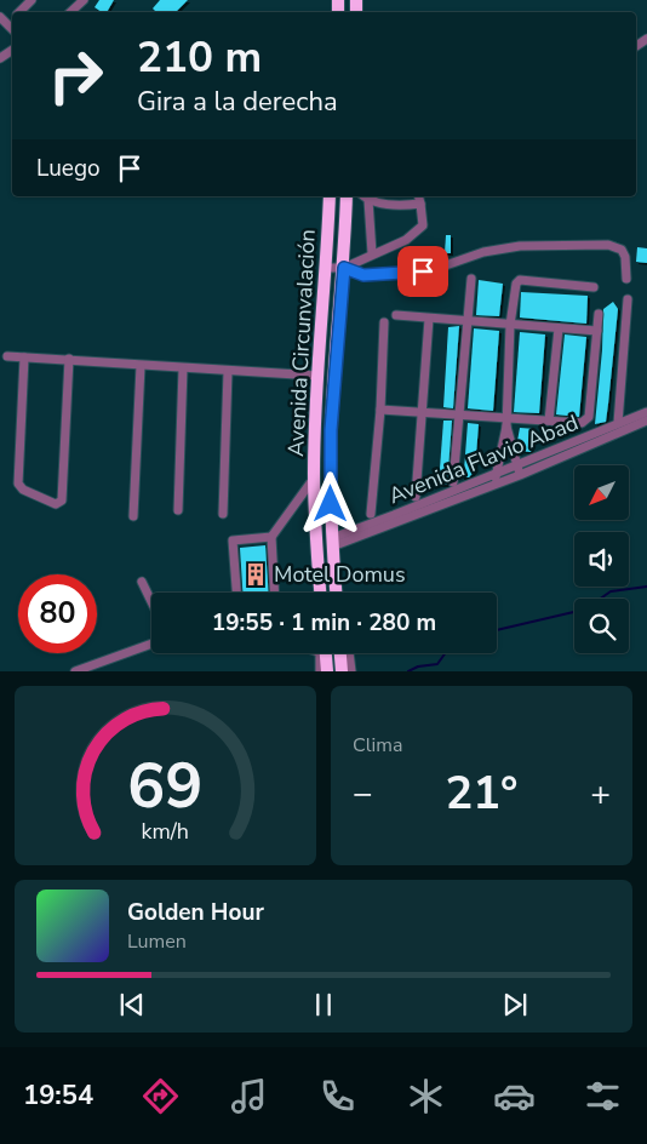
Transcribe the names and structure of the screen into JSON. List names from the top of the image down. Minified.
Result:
{"streets":{"highway":["Avenida Circunvalación"],"street":["Avenida Flavio Abad"]},"crossings":[["Avenida Circunvalación","Avenida Flavio Abad"]],"places":{"building":["Motel Domus"]},"north":"bottom left","page":{"turn":["210 m","Gira a la derecha"],"then":"Luego","limit":"80","trip":"19:55 · 1 min · 280 m","tile":"Clima","heat":["−","21°","+"],"song":["Golden Hour","Lumen"],"tabs":"19:54","gauge":["69","km/h"]}}
